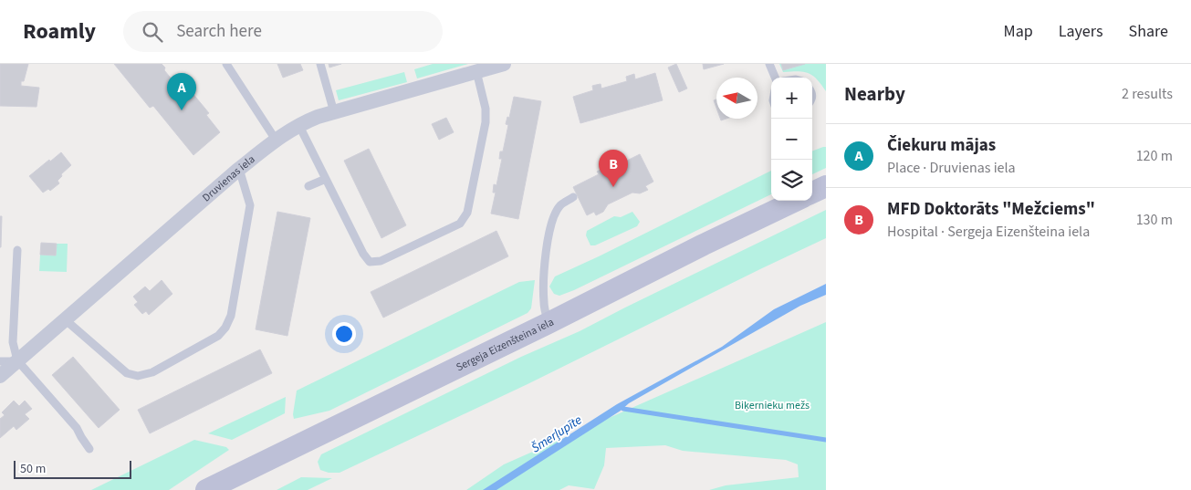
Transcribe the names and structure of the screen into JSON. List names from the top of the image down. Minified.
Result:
{"streets":{"street":["Druvienas iela","Sergeja Eizenšteina iela"]},"water":["Šmerļupīte"],"parks":["Biķernieku mežs"],"scale_bar":"50 m","north":"left","page":{"header":"Roamly","search":"Search here","nav":["Map","Layers","Share"],"heading":["Nearby","2 results"],"pins":["A","B"],"map_buttons":["+","−"],"list":[{"mark":"A","name":"Čiekuru mājas","note":"Place · Druvienas iela","value":"120 m"},{"mark":"B","name":"MFD Doktorāts \"Mežciems\"","note":"Hospital · Sergeja Eizenšteina iela","value":"130 m"}],"scale":"50 m"}}
